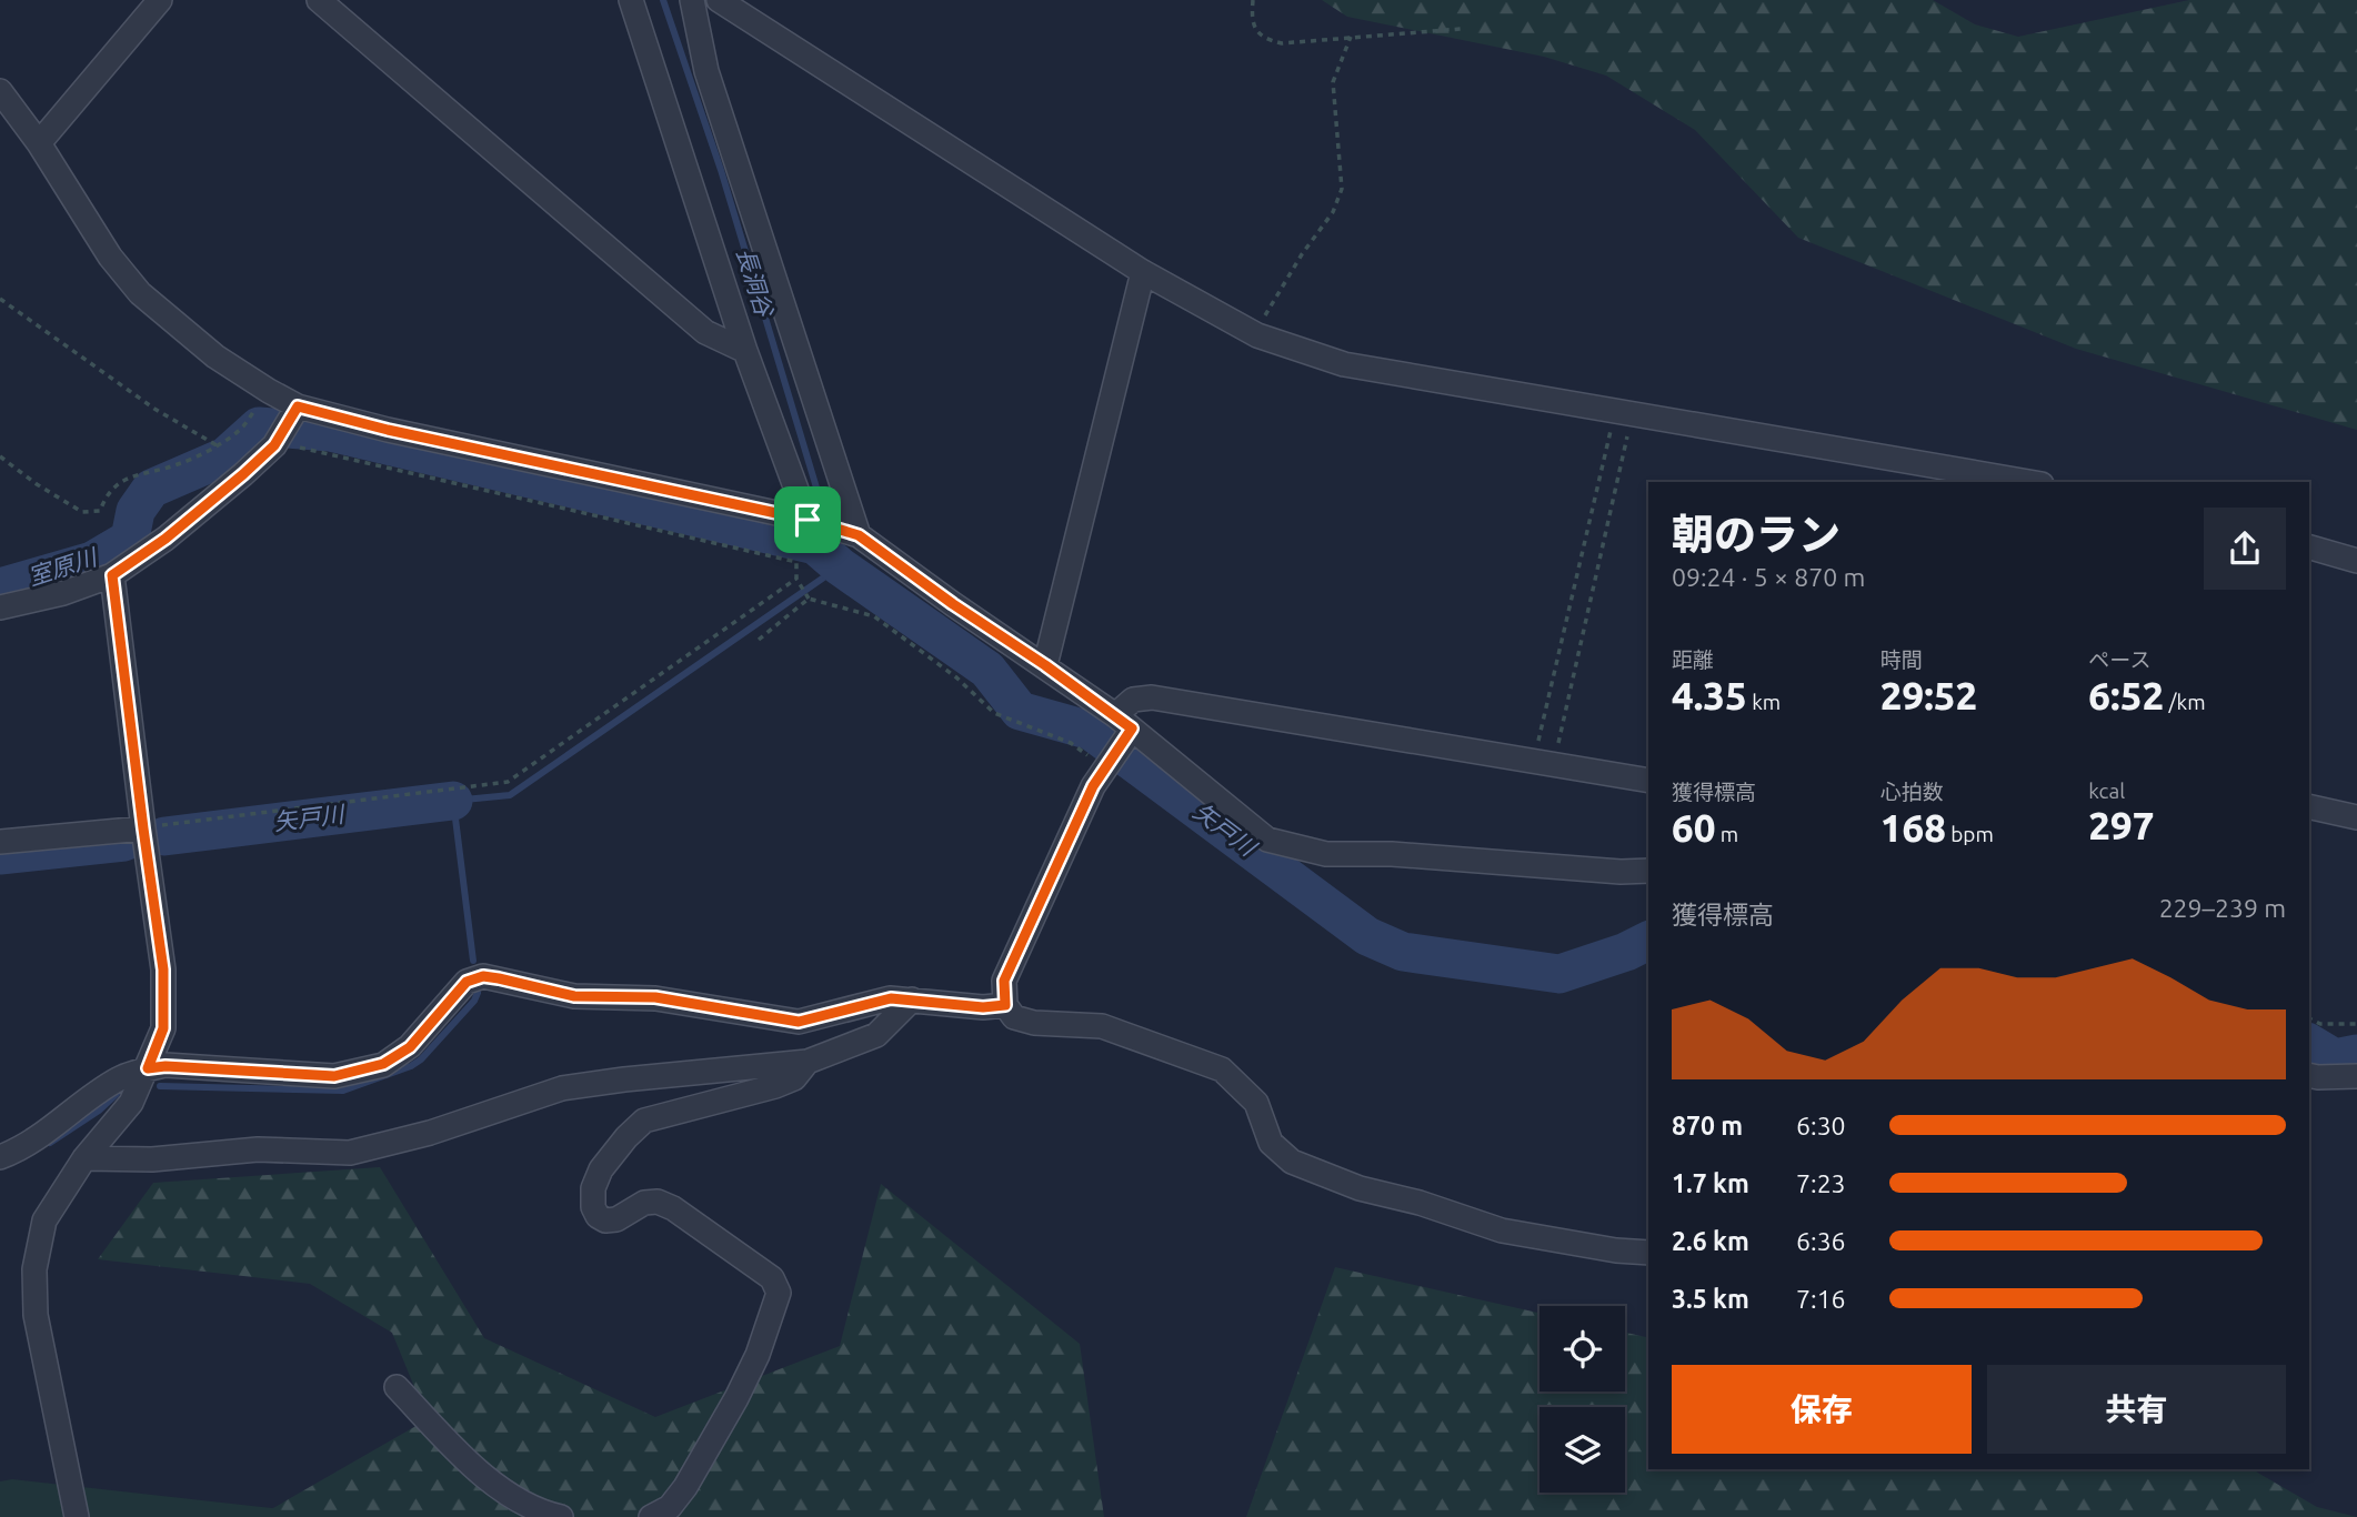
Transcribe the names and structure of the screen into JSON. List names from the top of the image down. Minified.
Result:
{"water":["長洞谷","室原川","矢戸川"],"page":{"heading":["朝のラン","09:24 · 5 × 870 m"],"stats":[["距離","4.35 km"],["時間","29:52"],["ペース","6:52 /km"],["獲得標高","60 m"],["心拍数","168 bpm"],["kcal","297"]],"chart":["獲得標高","229–239 m"],"list":[{"name":"870 m","note":"6:30"},{"name":"1.7 km","note":"7:23"},{"name":"2.6 km","note":"6:36"},{"name":"3.5 km","note":"7:16"}],"buttons":["保存","共有"]}}
